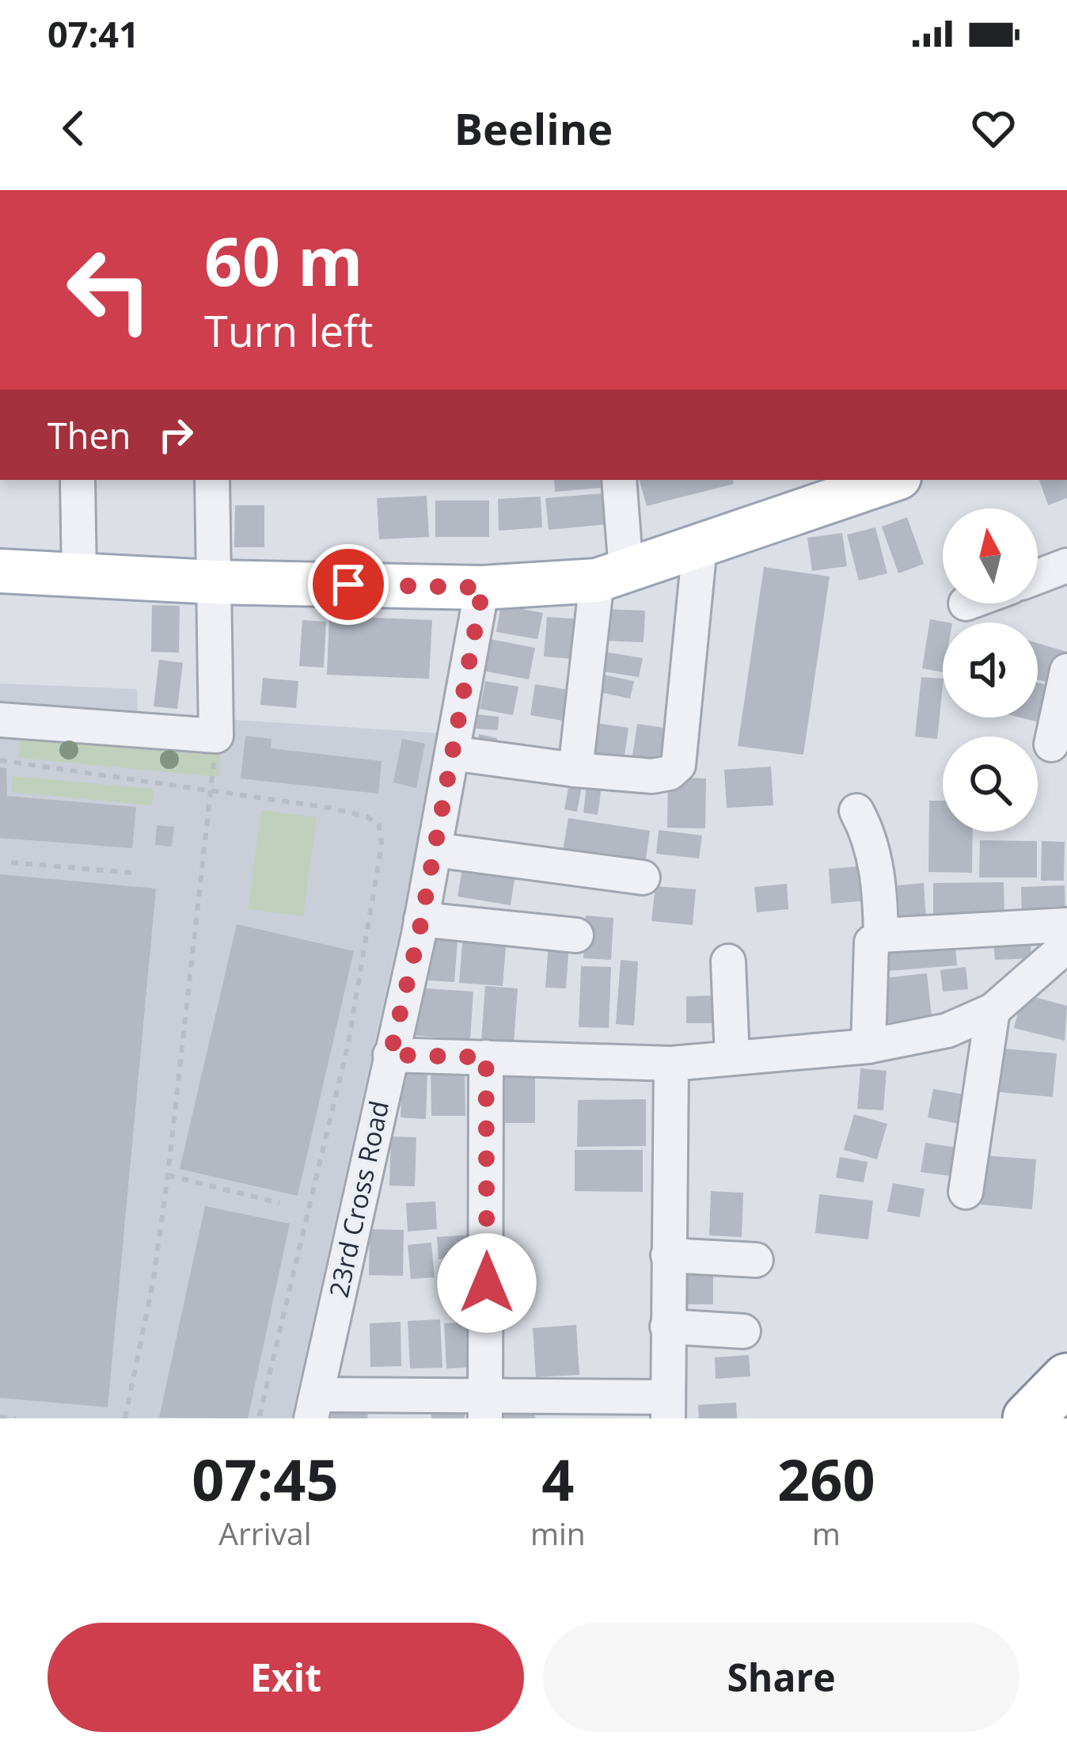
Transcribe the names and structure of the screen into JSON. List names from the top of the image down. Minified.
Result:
{"streets":{"street":["23rd Cross Road"]},"north":"top","page":{"status":"07:41","header":"Beeline","turn":["60 m","Turn left"],"then":"Then","eta":["07:45","Arrival","4","min","260","m"],"buttons":["Exit","Share"]}}
